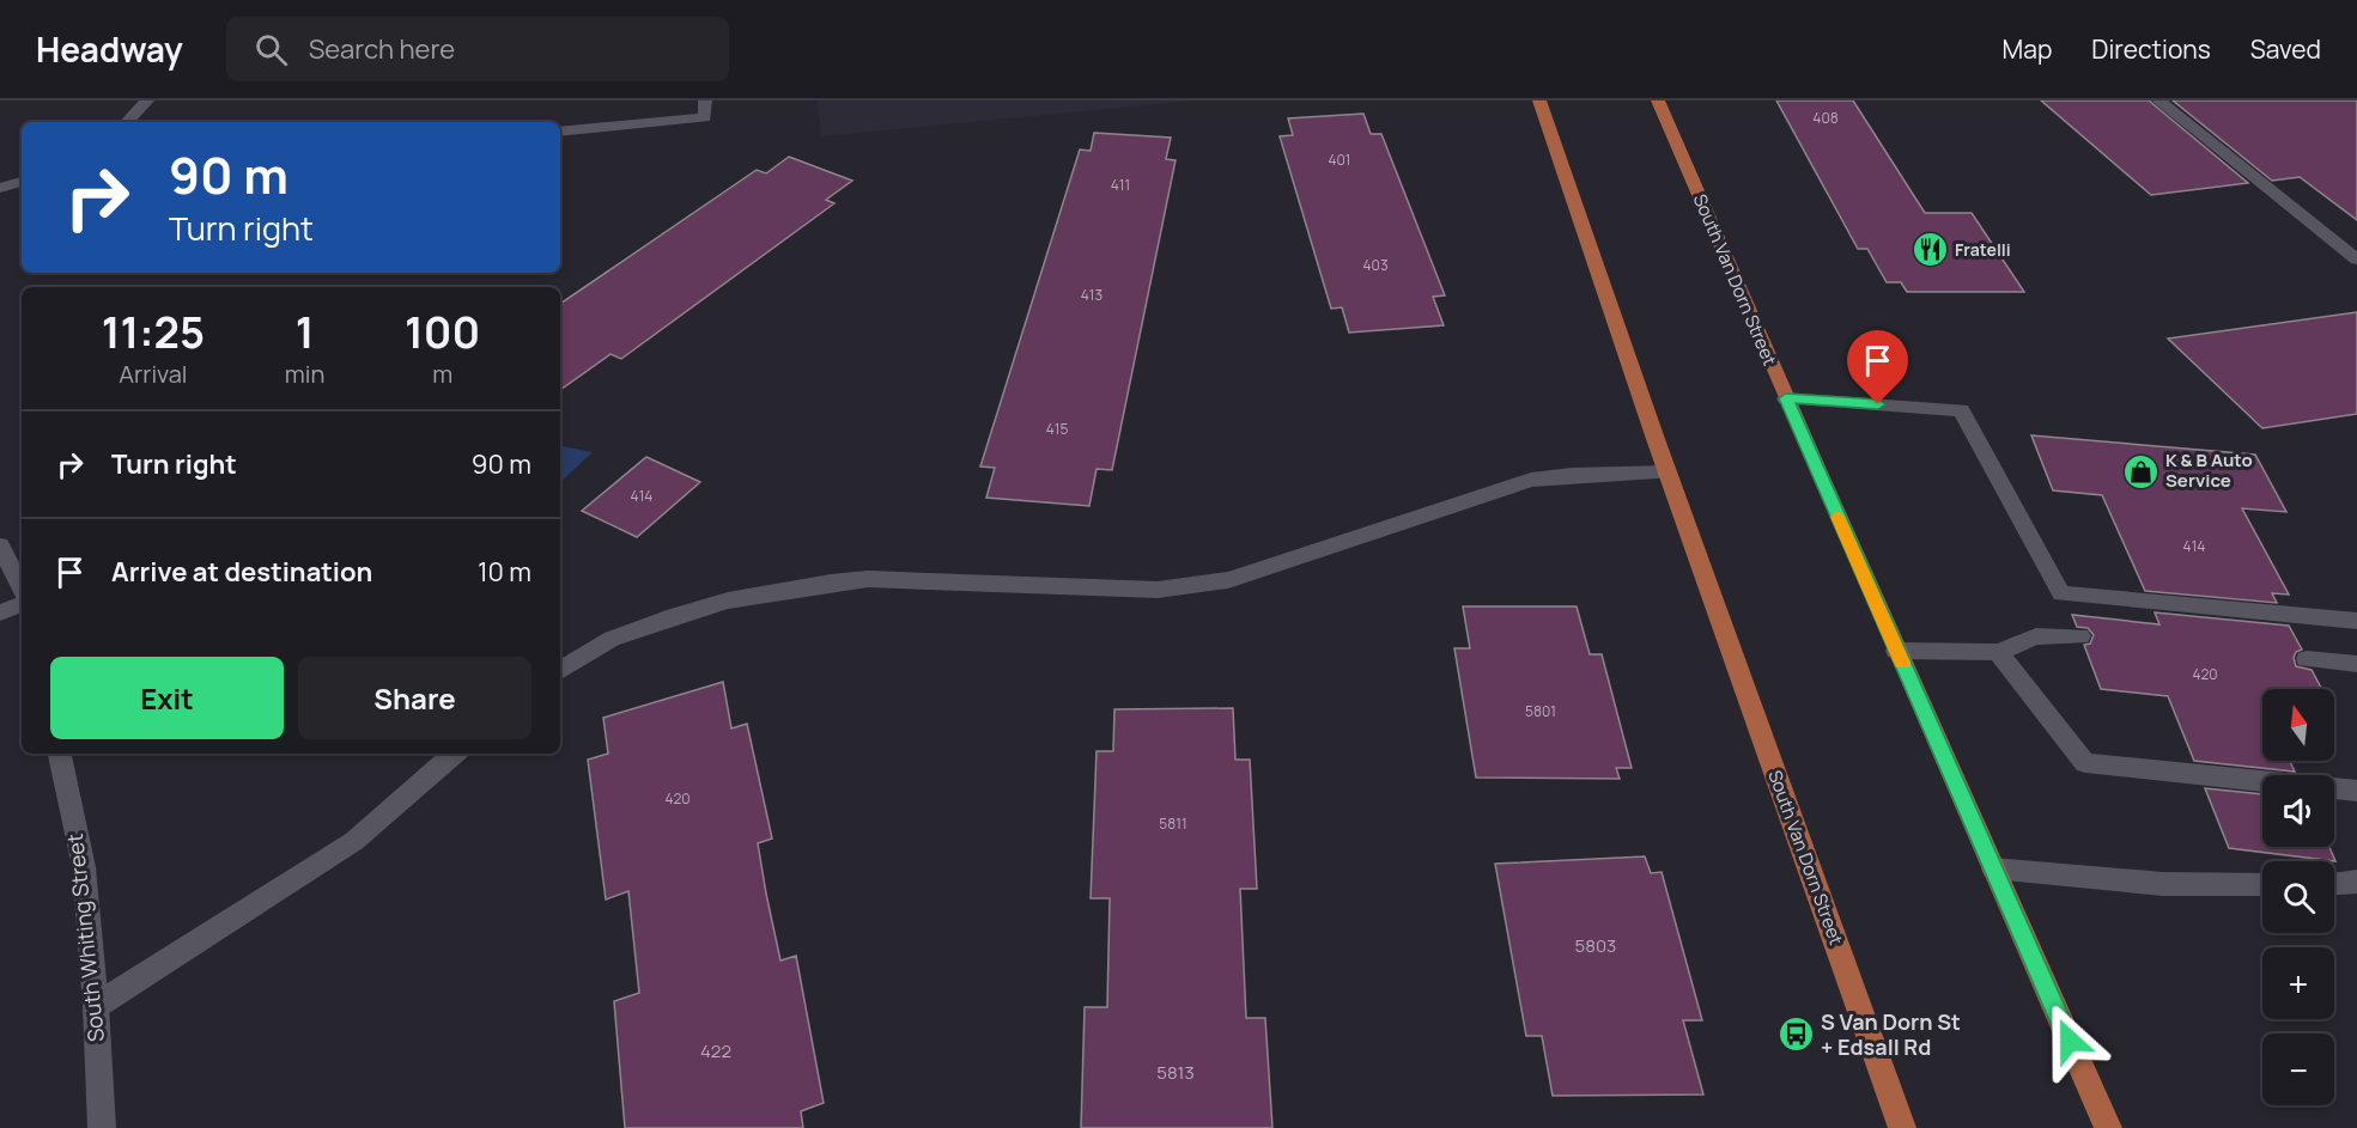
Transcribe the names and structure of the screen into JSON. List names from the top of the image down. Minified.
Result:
{"streets":{"main road":["South Van Dorn Street"],"street":["South Whiting Street"]},"places":{"restaurant":["Fratelli"],"shop":["K & B Auto Service"],"bus stop":["S Van Dorn St + Edsall Rd"]},"house_numbers":["408","401","411","403","413","415","414","414","420","5801","420","5811","5803","422","5813"],"north":"top","page":{"header":"Headway","search":"Search here","nav":["Map","Directions","Saved"],"turn":["90 m","Turn right"],"eta":["11:25","Arrival","1","min","100","m"],"list":[{"name":"Turn right","value":"90 m"},{"name":"Arrive at destination","value":"10 m"}],"buttons":["Exit","Share"],"map_buttons":["+","−"]}}
